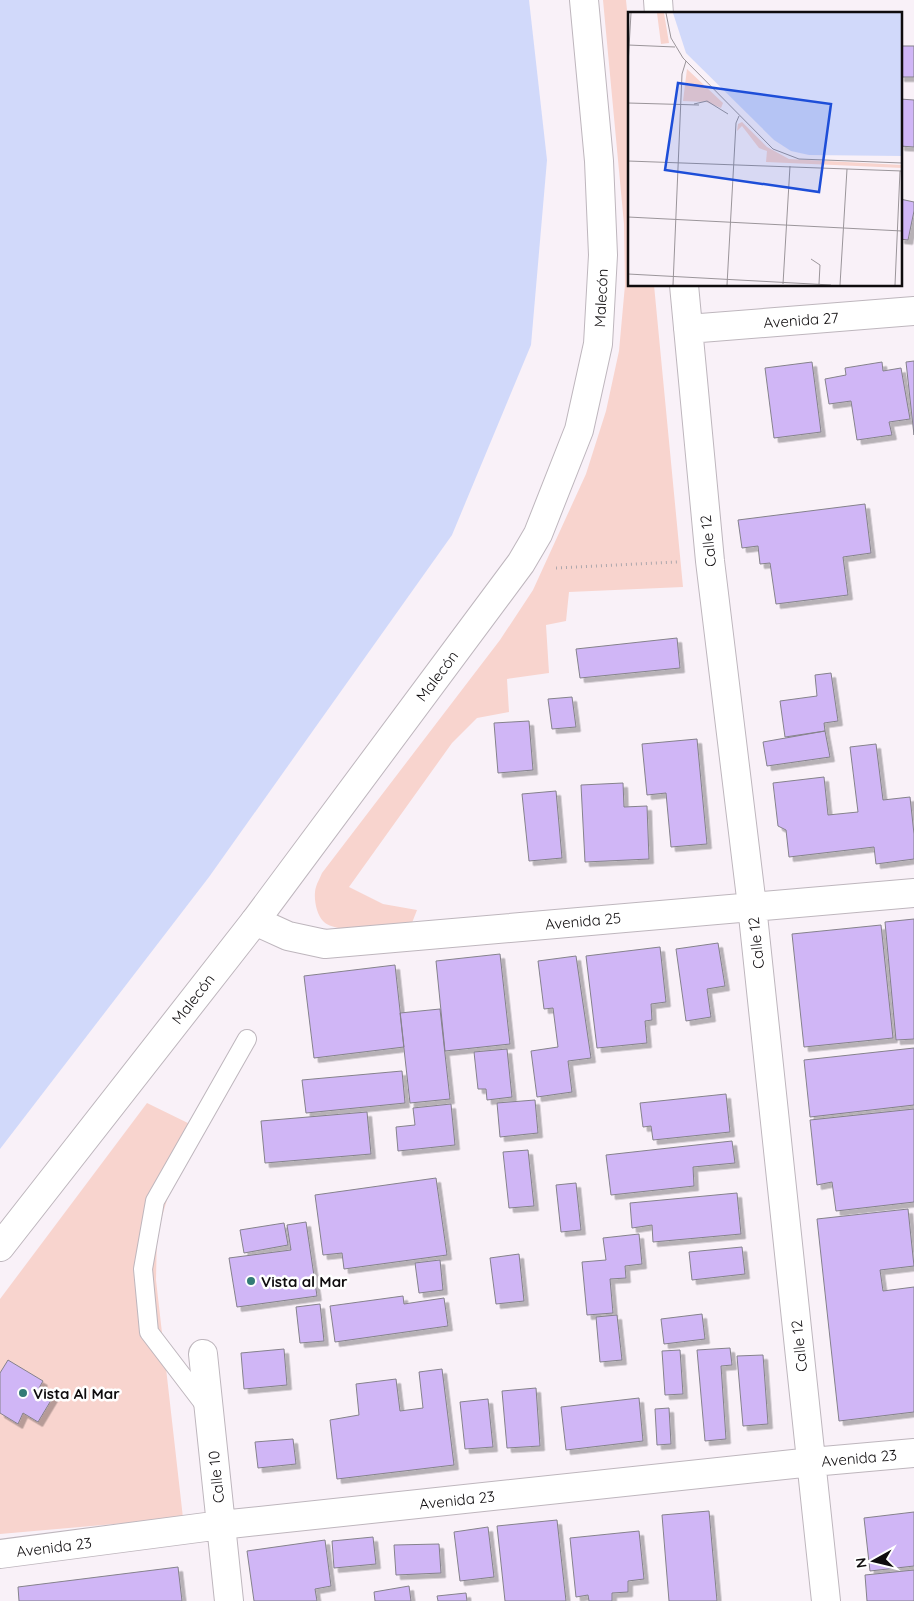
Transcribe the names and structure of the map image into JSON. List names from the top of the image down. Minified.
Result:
{"streets":{"street":["Malecón","Avenida 27","Calle 12","Avenida 25","Avenida 23","Calle 10"]},"crossings":[["Malecón","Avenida 25"],["Avenida 27","Calle 12"],["Calle 12","Avenida 25"],["Calle 12","Avenida 23"],["Avenida 23","Calle 10"]],"places":["Vista al Mar","Vista Al Mar"],"north":"left"}
